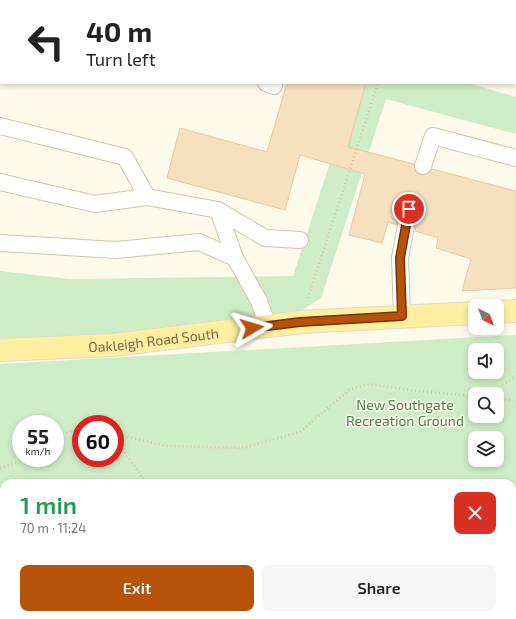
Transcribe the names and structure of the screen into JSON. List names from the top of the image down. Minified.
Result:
{"streets":{"main road":["Oakleigh Road South"]},"parks":["New Southgate Recreation Ground"],"north":"bottom right","page":{"turn":["40 m","Turn left"],"speed":"55 km/h","limit":"60","heading":["1 min","70 m · 11:24"],"buttons":["Exit","Share"]}}
